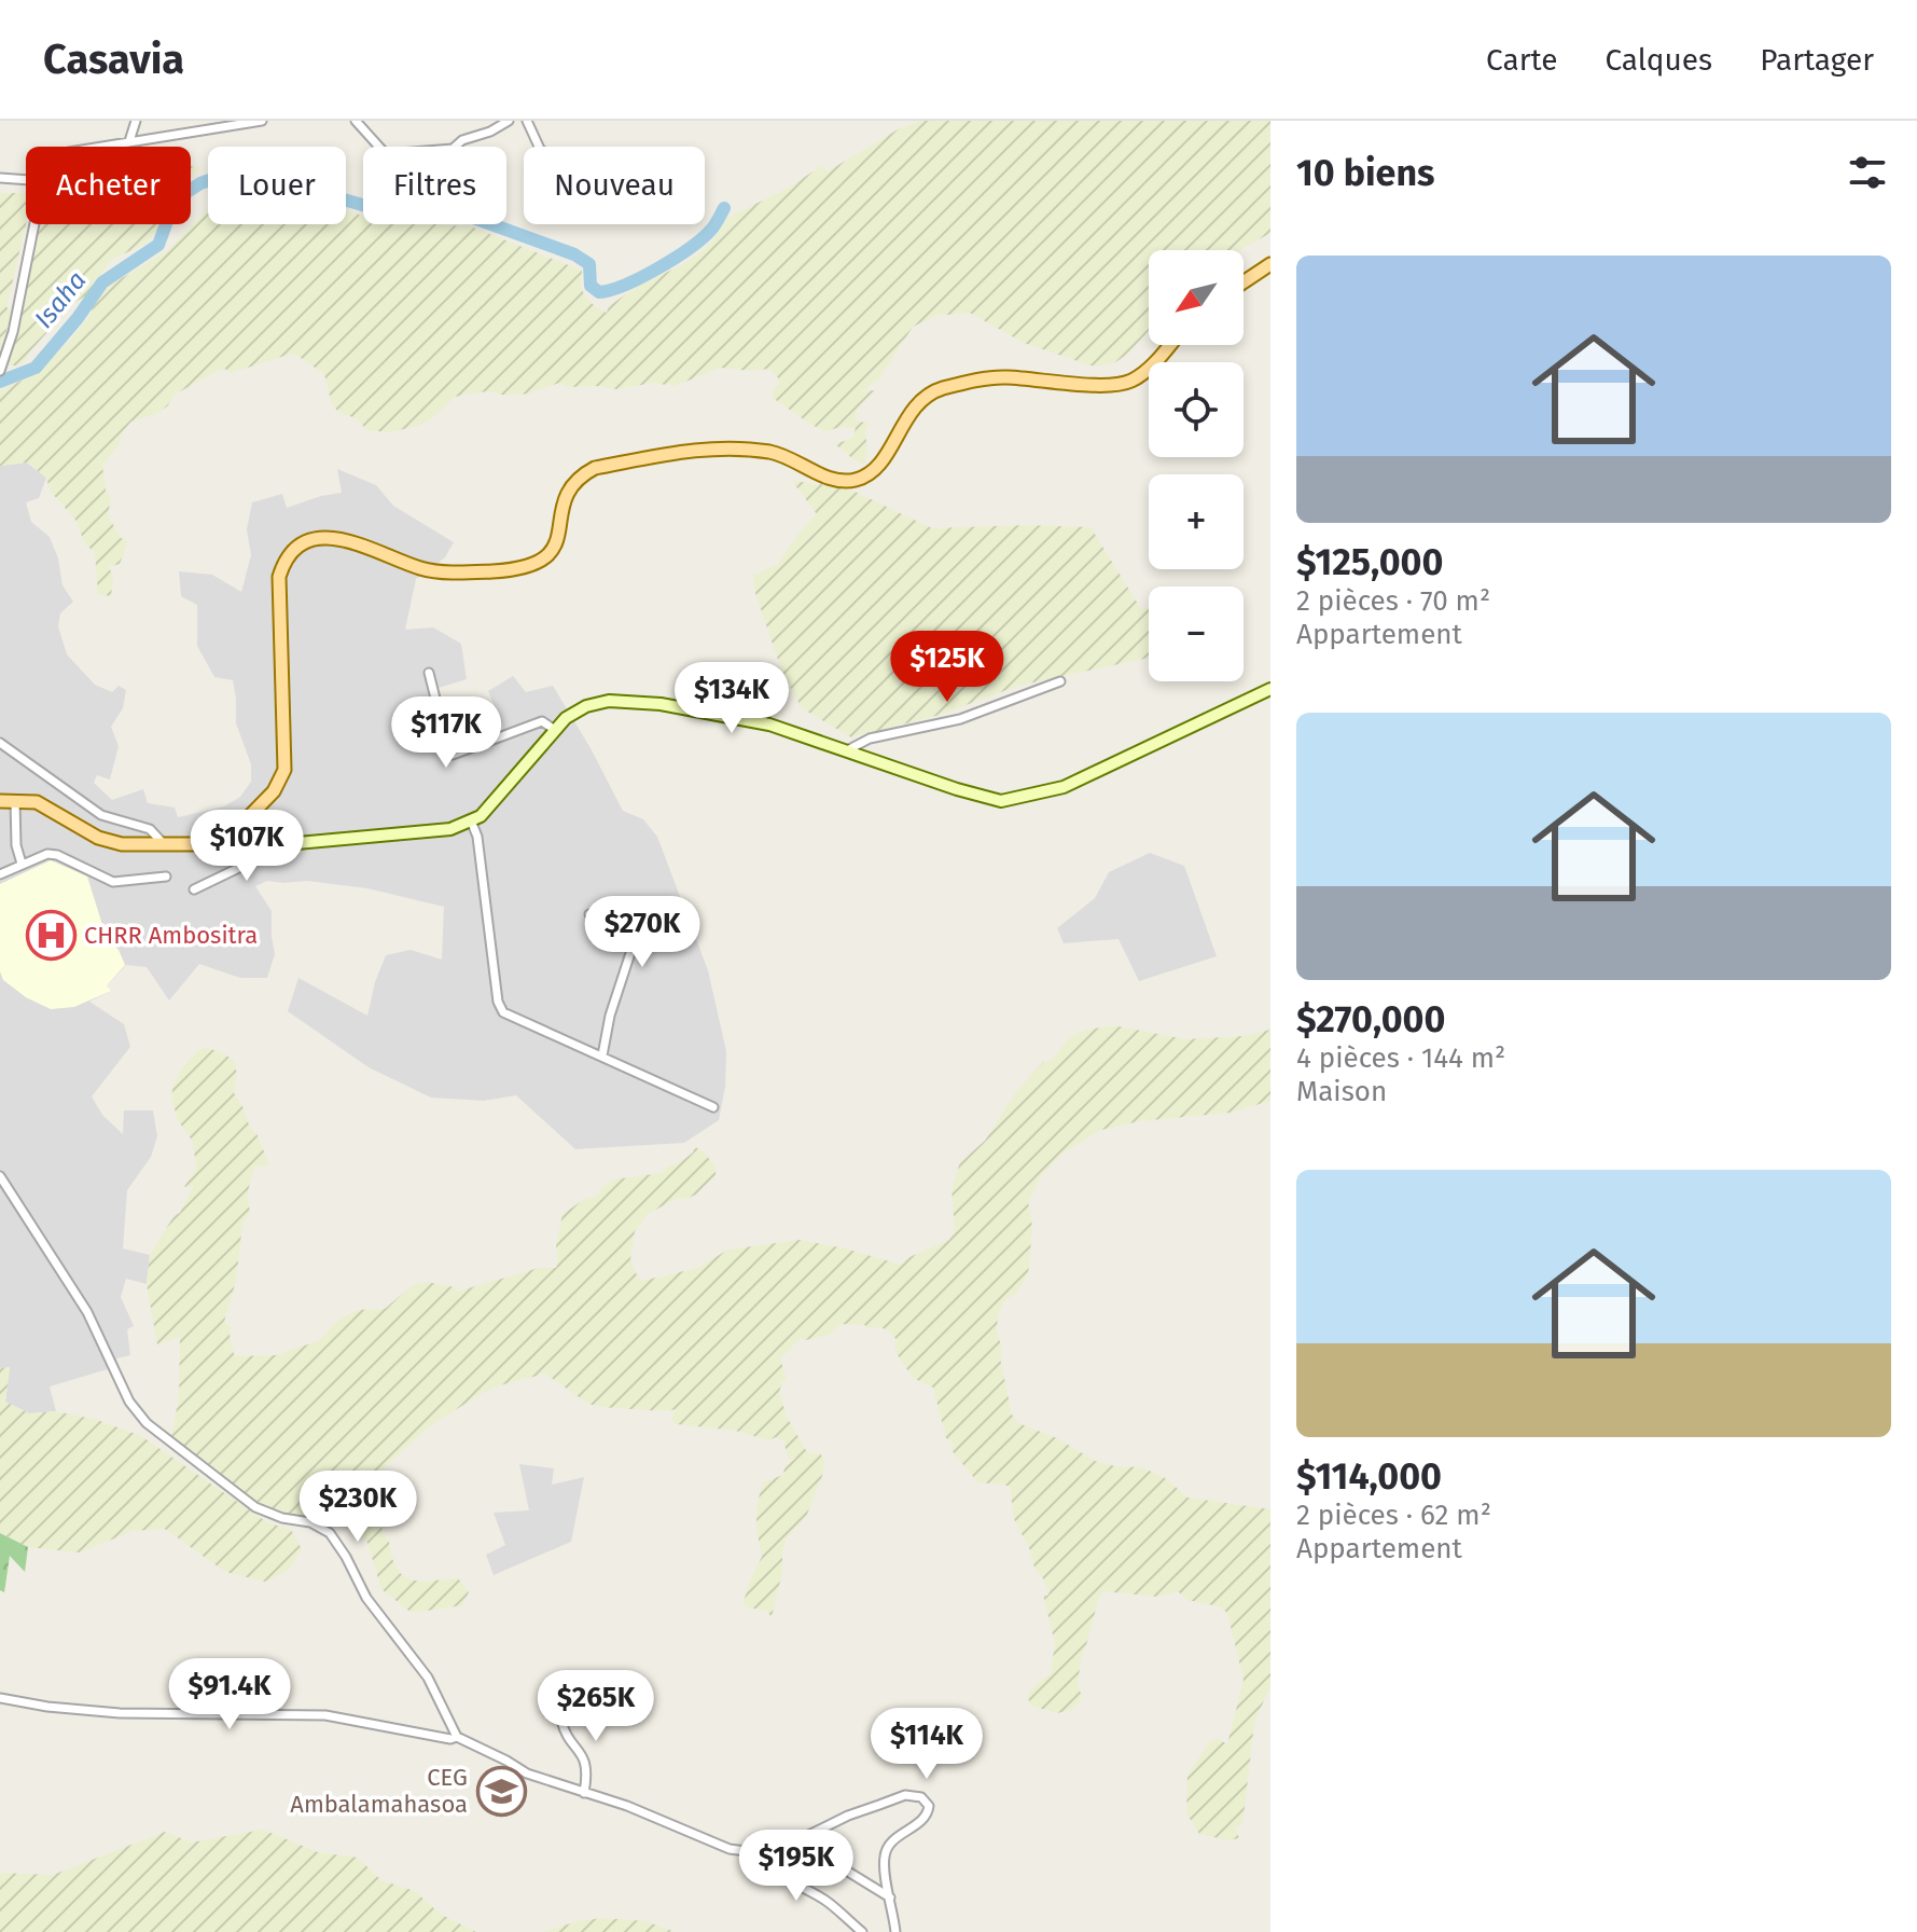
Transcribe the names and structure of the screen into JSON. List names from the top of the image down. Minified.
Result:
{"water":["Isaha"],"places":{"hospital":["CHRR Ambositra"],"school or university":["CEG Ambalamahasoa"]},"north":"bottom left","page":{"header":"Casavia","nav":["Carte","Calques","Partager"],"heading":"10 biens","chip":["Acheter","Louer","Filtres","Nouveau"],"list":[{"name":"$125,000","note":"2 pièces · 70 m² · Appartement"},{"name":"$270,000","note":"4 pièces · 144 m² · Maison"},{"name":"$114,000","note":"2 pièces · 62 m² · Appartement"}],"map_buttons":["+","−"],"price":["$125K","$134K","$117K","$107K","$270K","$230K","$91.4K","$265K","$114K","$195K"]}}
